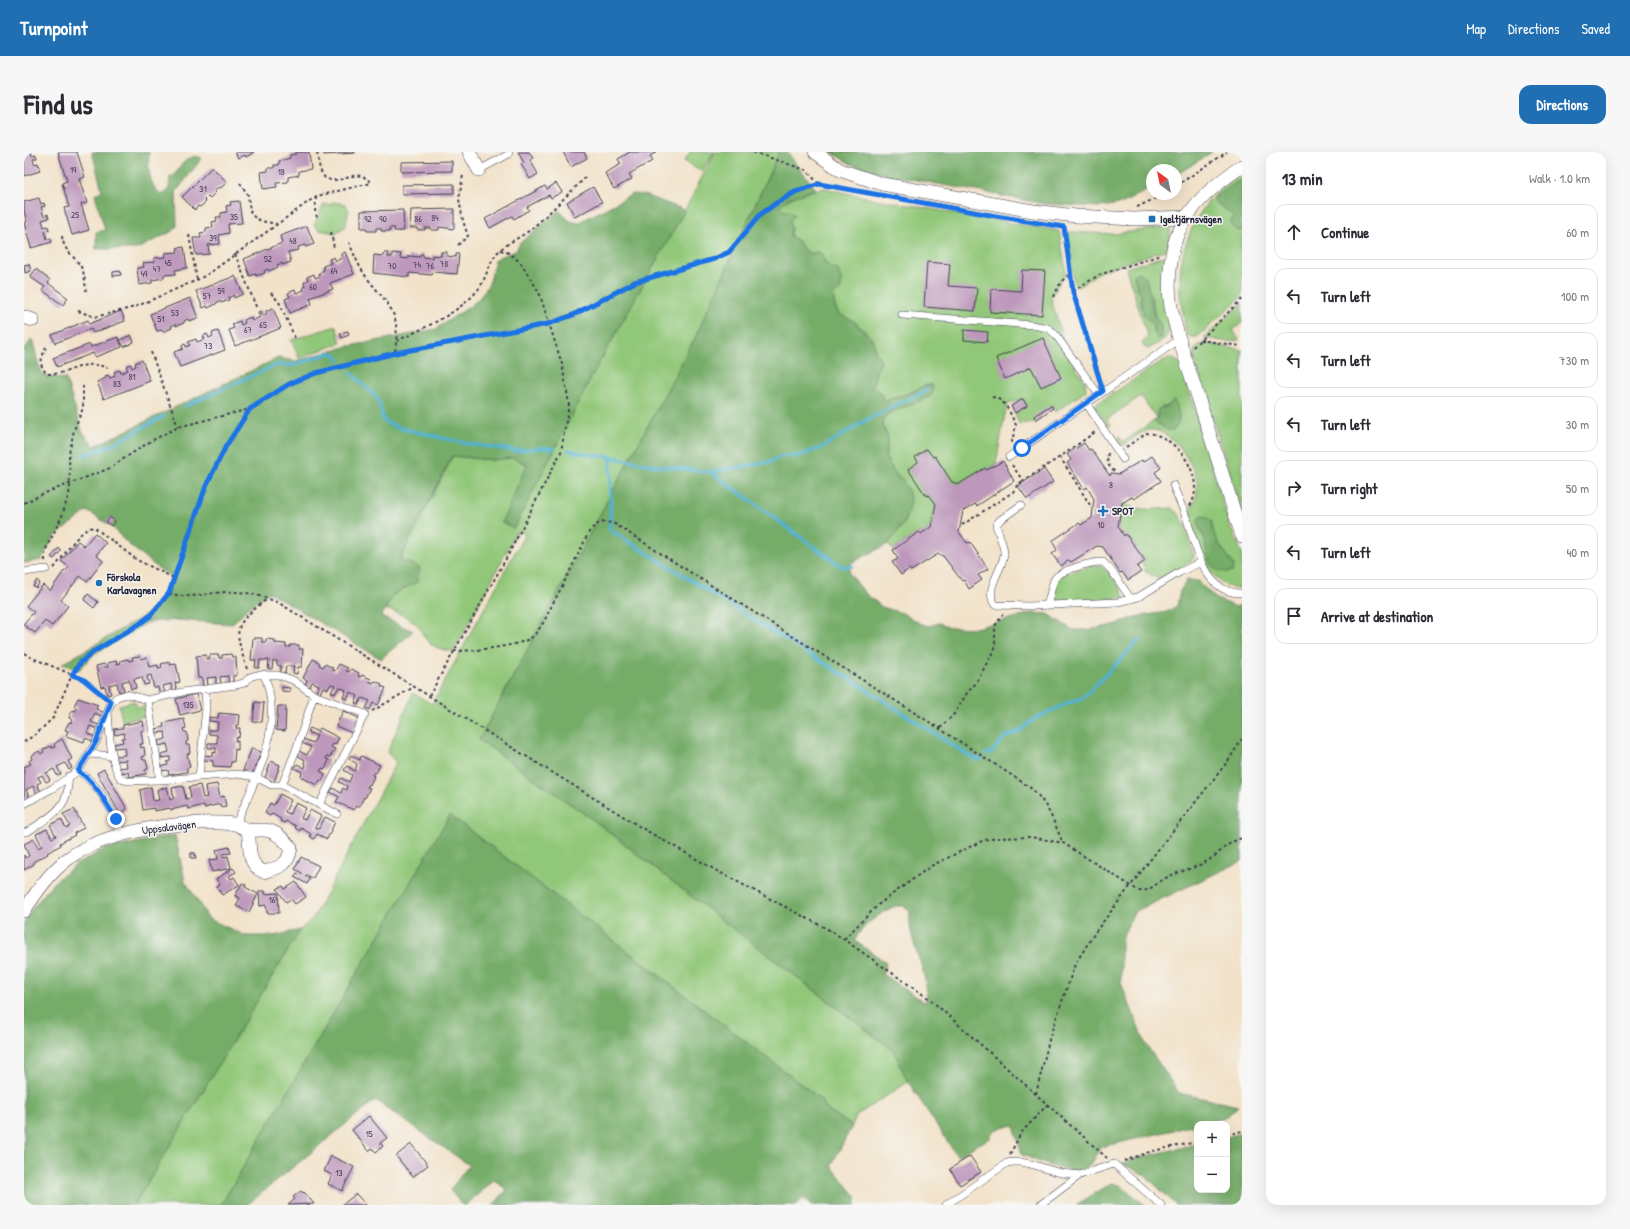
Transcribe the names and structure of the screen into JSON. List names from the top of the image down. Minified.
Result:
{"streets":{"street":["Uppsalavägen"]},"places":{"transit":["Igeltjärnsvägen"],"health":["SPOT"],"other":["Förskola Karlavagnen"]},"house_numbers":["19","18","31","25","35","84","92","90","86","39","48","52","45","78","74","70","76","47","64","49","60","59","57","53","51","65","67","73","81","83","8","10","135","16","15","13"],"north":"top left","page":{"header":"Turnpoint","nav":["Map","Directions","Saved"],"title":"Find us","buttons":"Directions","heading":["13 min","Walk · 1.0 km"],"list":[["Continue","60 m"],["Turn left","100 m"],["Turn left","730 m"],["Turn left","30 m"],["Turn right","50 m"],["Turn left","40 m"],"Arrive at destination"],"map_buttons":["+","−"]}}
